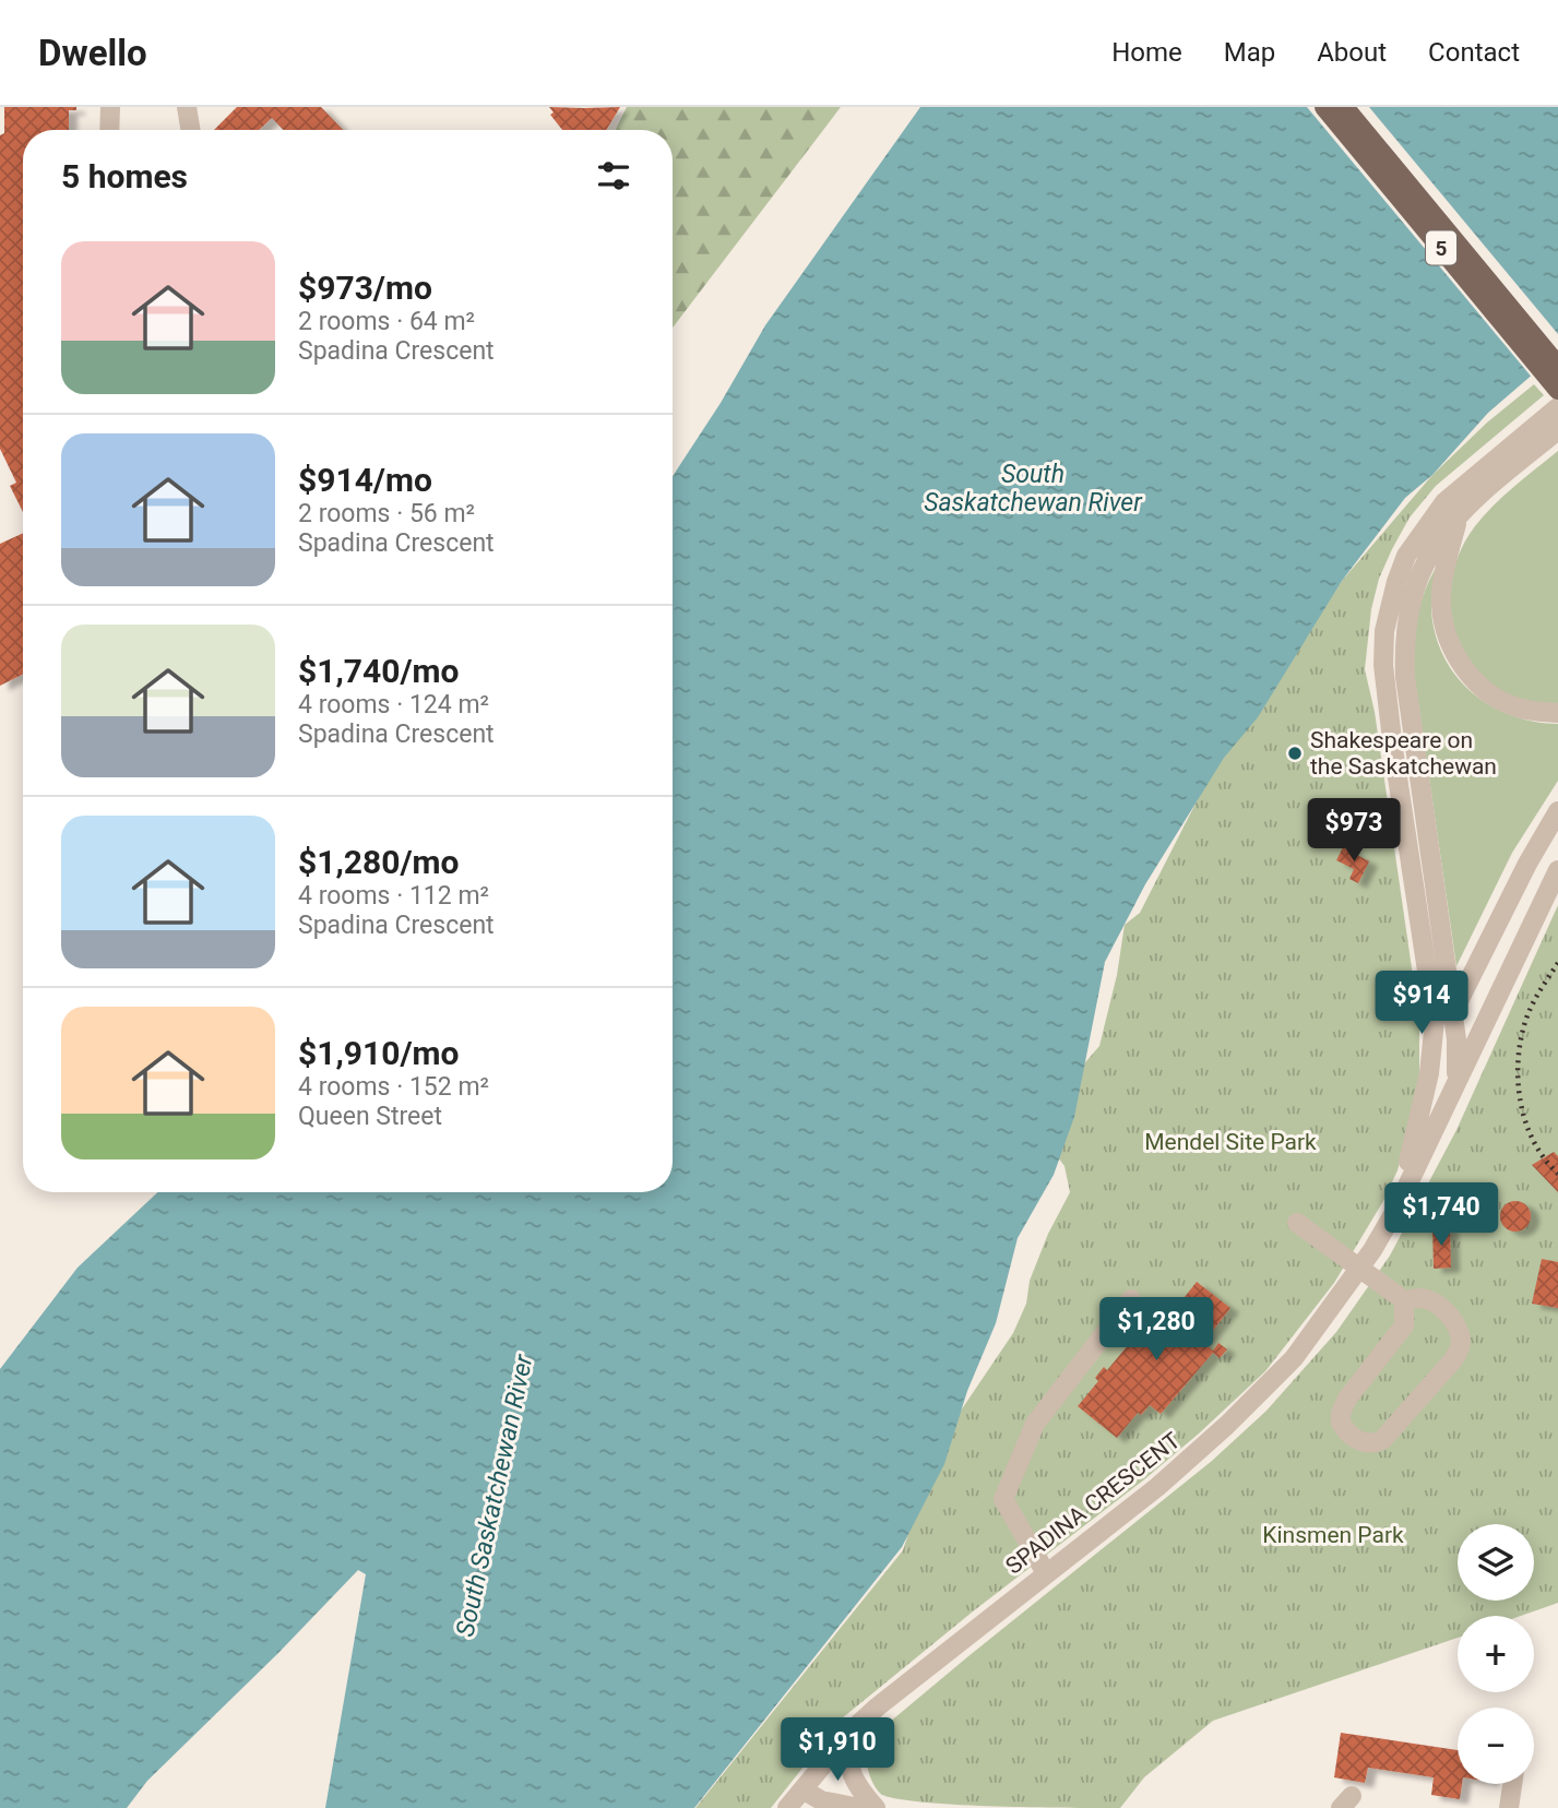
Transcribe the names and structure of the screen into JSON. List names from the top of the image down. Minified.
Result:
{"streets":{"main road":["5"],"street":["SPADINA CRESCENT"]},"water":["South Saskatchewan River"],"parks":["Mendel Site Park","Kinsmen Park"],"places":["Shakespeare on the Saskatchewan"],"page":{"header":"Dwello","nav":["Home","Map","About","Contact"],"heading":"5 homes","list":[{"name":"$973/mo","note":"2 rooms · 64 m² · Spadina Crescent"},{"name":"$914/mo","note":"2 rooms · 56 m² · Spadina Crescent"},{"name":"$1,740/mo","note":"4 rooms · 124 m² · Spadina Crescent"},{"name":"$1,280/mo","note":"4 rooms · 112 m² · Spadina Crescent"},{"name":"$1,910/mo","note":"4 rooms · 152 m² · Queen Street"}],"price":["$973","$914","$1,740","$1,280","$1,910"],"map_buttons":["+","−"]}}
